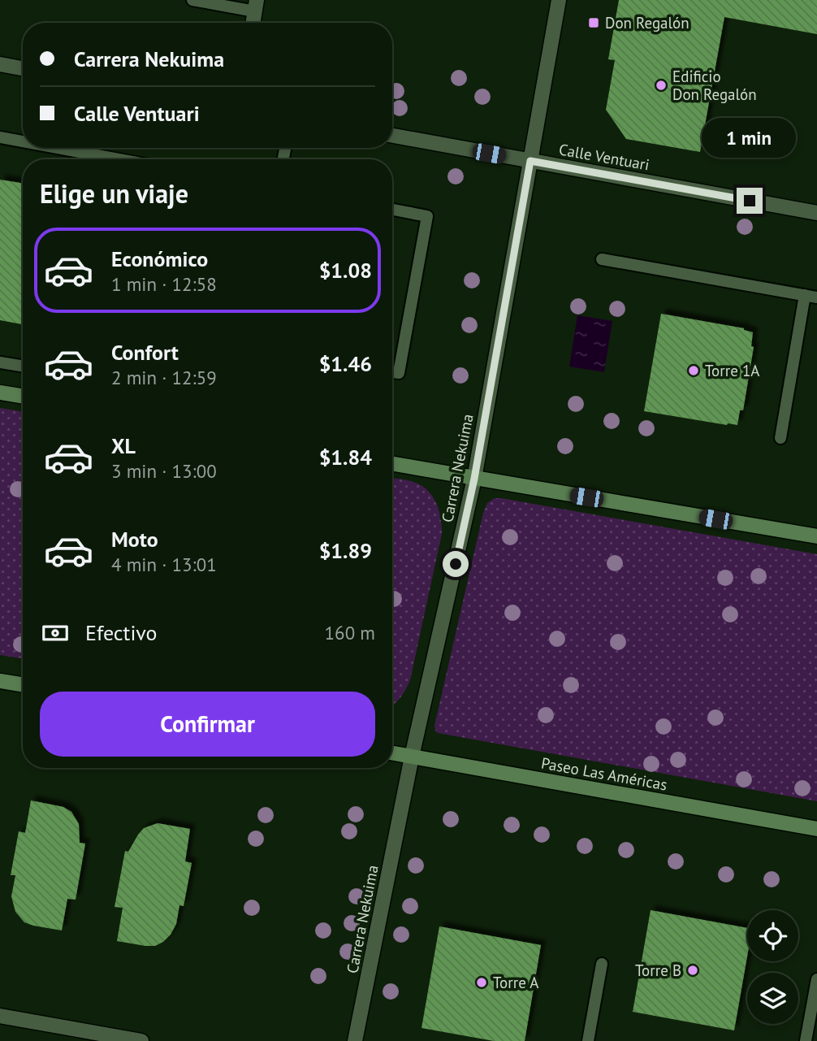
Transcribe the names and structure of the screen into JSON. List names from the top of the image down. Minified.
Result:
{"streets":{"main road":["Paseo Las Américas"],"street":["Calle Ventuari","Carrera Nekuima"]},"crossings":[["Calle Ventuari","Carrera Nekuima"],["Carrera Nekuima","Paseo Las Américas"]],"places":{"transit":["Don Regalón"],"other":["Edificio Don Regalón","Torre 1A","Torre B","Torre A"]},"page":{"banner":["Carrera Nekuima","Calle Ventuari"],"bubble":"1 min","heading":"Elige un viaje","list":[{"name":"Económico","note":"1 min · 12:58","value":"$1.08"},{"name":"Confort","note":"2 min · 12:59","value":"$1.46"},{"name":"XL","note":"3 min · 13:00","value":"$1.84"},{"name":"Moto","note":"4 min · 13:01","value":"$1.89"}],"pay":["Efectivo","160 m"],"buttons":"Confirmar"}}
